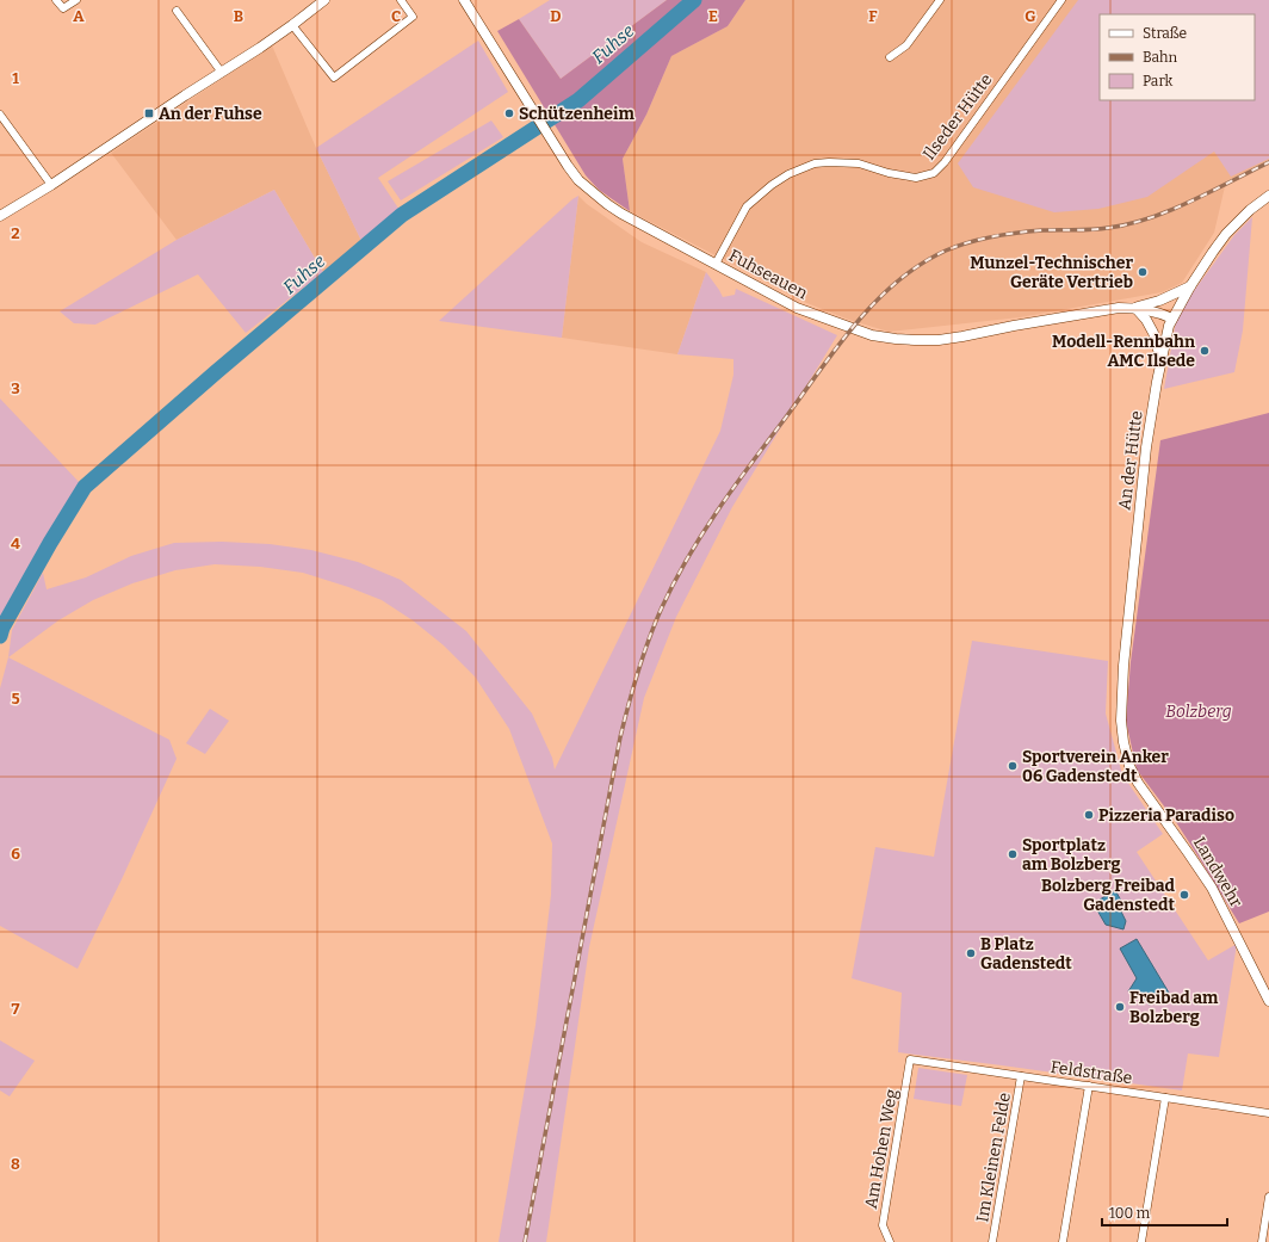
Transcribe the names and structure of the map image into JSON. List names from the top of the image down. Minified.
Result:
{"streets":{"street":["Ilseder Hütte","Fuhseauen","An der Hütte","Landwehr","Feldstraße","Am Hohen Weg","Im Kleinen Felde"]},"crossings":[["Ilseder Hütte","Fuhseauen"],["Fuhseauen","An der Hütte"],["An der Hütte","Landwehr"],["Feldstraße","Am Hohen Weg"],["Feldstraße","Im Kleinen Felde"]],"water":["Fuhse"],"parks":["Bolzberg"],"places":{"transit":["An der Fuhse"],"other":["Schützenheim","Munzel-Technischer Geräte Vertrieb","Modell-Rennbahn AMC Ilsede","Sportverein Anker 06 Gadenstedt","Pizzeria Paradiso","Sportplatz am Bolzberg","Bolzberg Freibad Gadenstedt","B Platz Gadenstedt","Freibad am Bolzberg"]},"legend":["Straße","Bahn","Park"],"scale_bar":"100 m","grid":{"columns":["A","B","C","D","E","F","G"],"rows":["1","2","3","4","5","6","7","8"]}}
